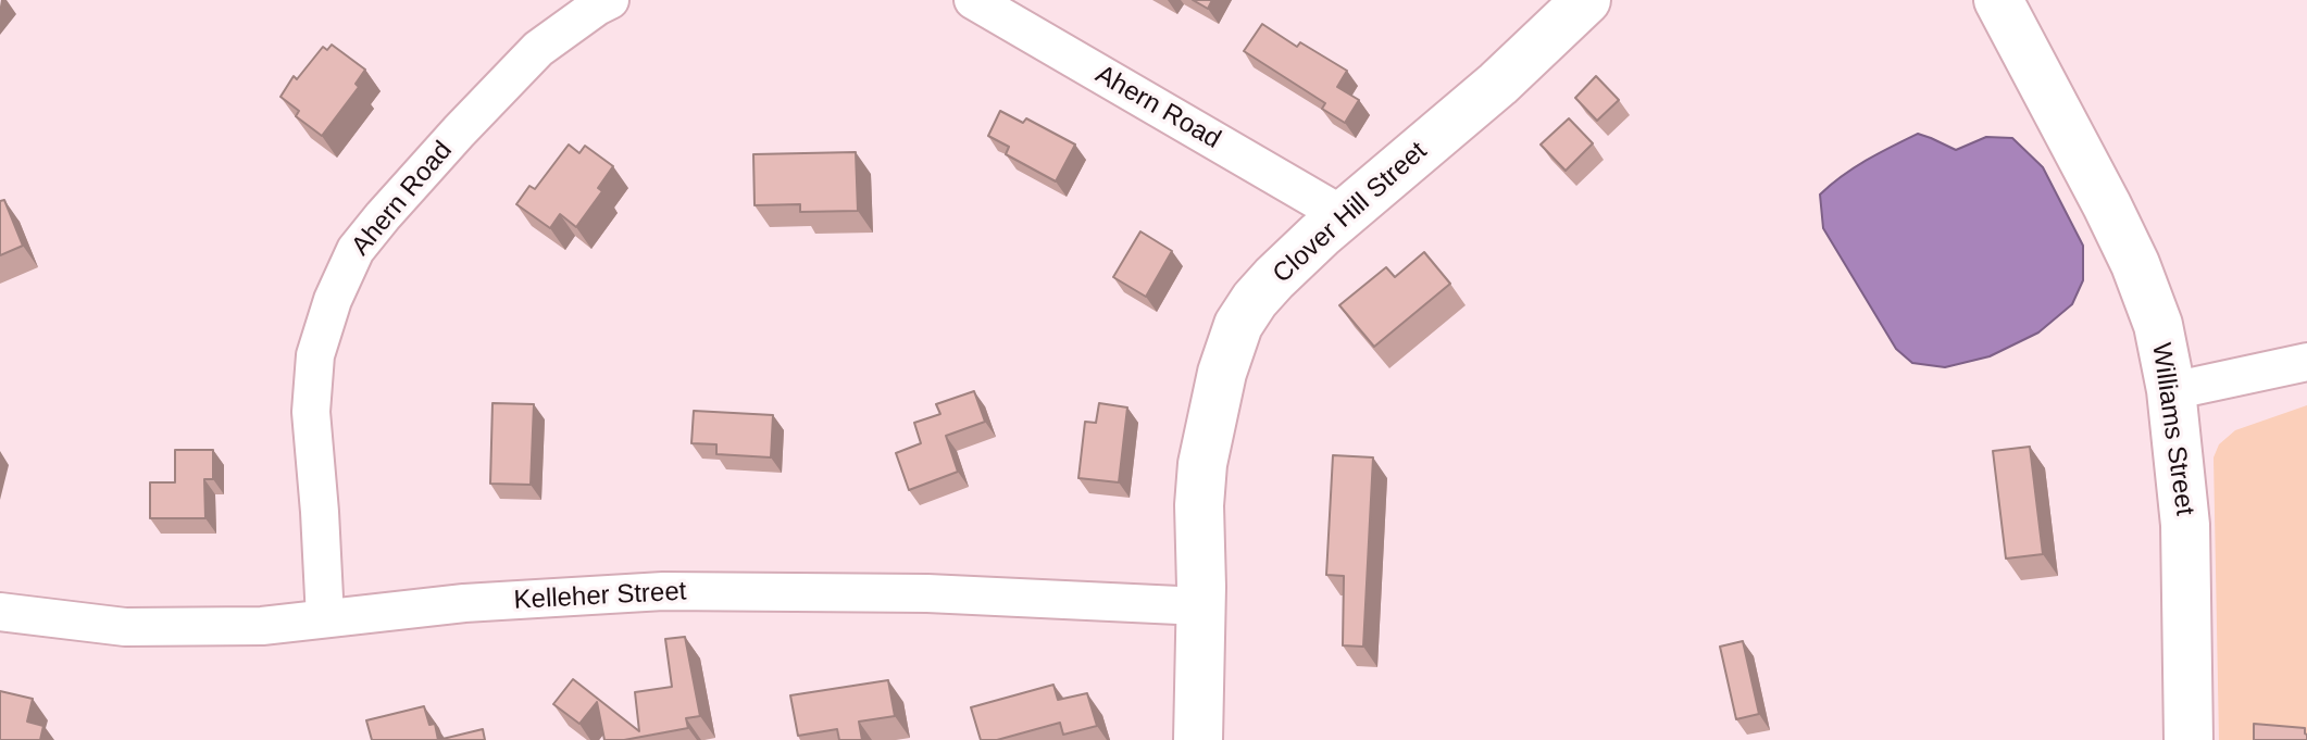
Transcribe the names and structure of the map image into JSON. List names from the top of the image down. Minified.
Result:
{"streets":{"street":["Ahern Road","Clover Hill Street","Williams Street","Kelleher Street"]},"crossings":[["Ahern Road","Clover Hill Street"],["Ahern Road","Kelleher Street"],["Clover Hill Street","Kelleher Street"]]}
